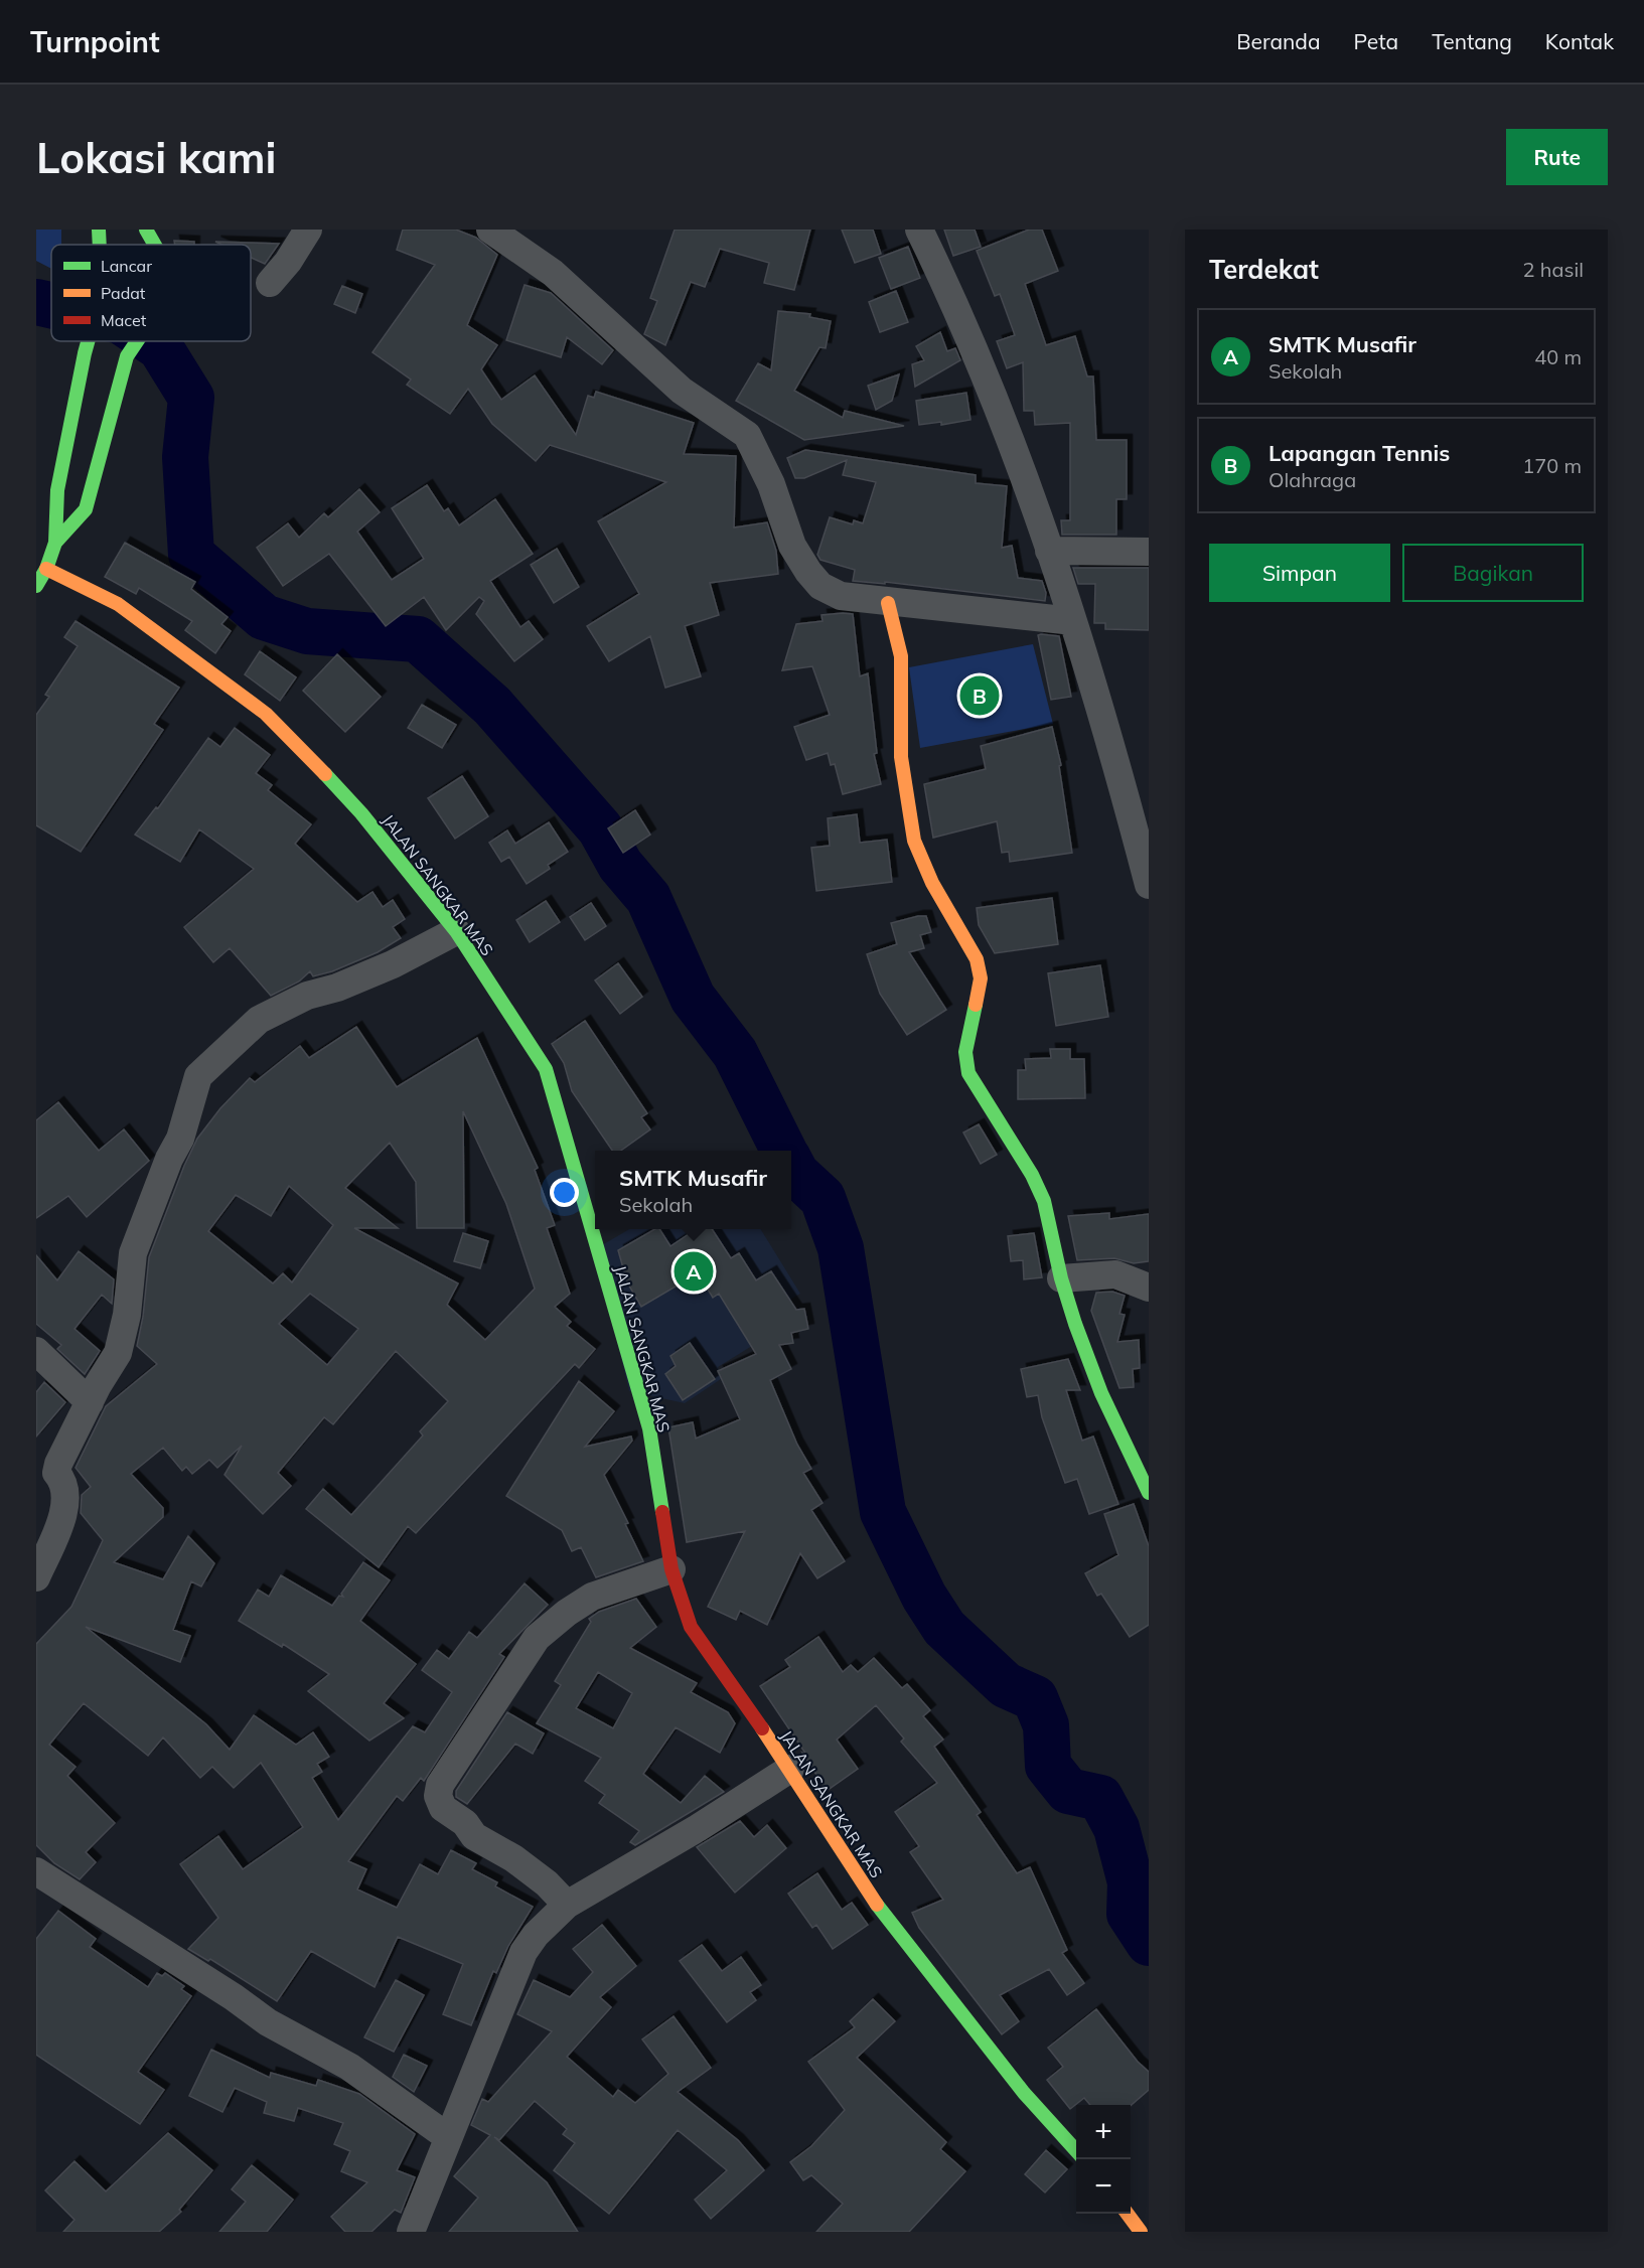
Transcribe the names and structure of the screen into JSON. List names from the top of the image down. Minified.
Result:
{"streets":{"main road":["JALAN SANGKAR MAS"]},"legend":["Lancar","Padat","Macet"],"page":{"header":"Turnpoint","nav":["Beranda","Peta","Tentang","Kontak"],"buttons":["Rute",["Simpan","Bagikan"]],"title":"Lokasi kami","heading":["Terdekat","2 hasil"],"list":[{"mark":"A","name":"SMTK Musafir","note":"Sekolah","value":"40 m"},{"mark":"B","name":"Lapangan Tennis","note":"Olahraga","value":"170 m"}],"pins":["B","A"],"popup":["SMTK Musafir","Sekolah"],"map_buttons":["+","−"]}}
